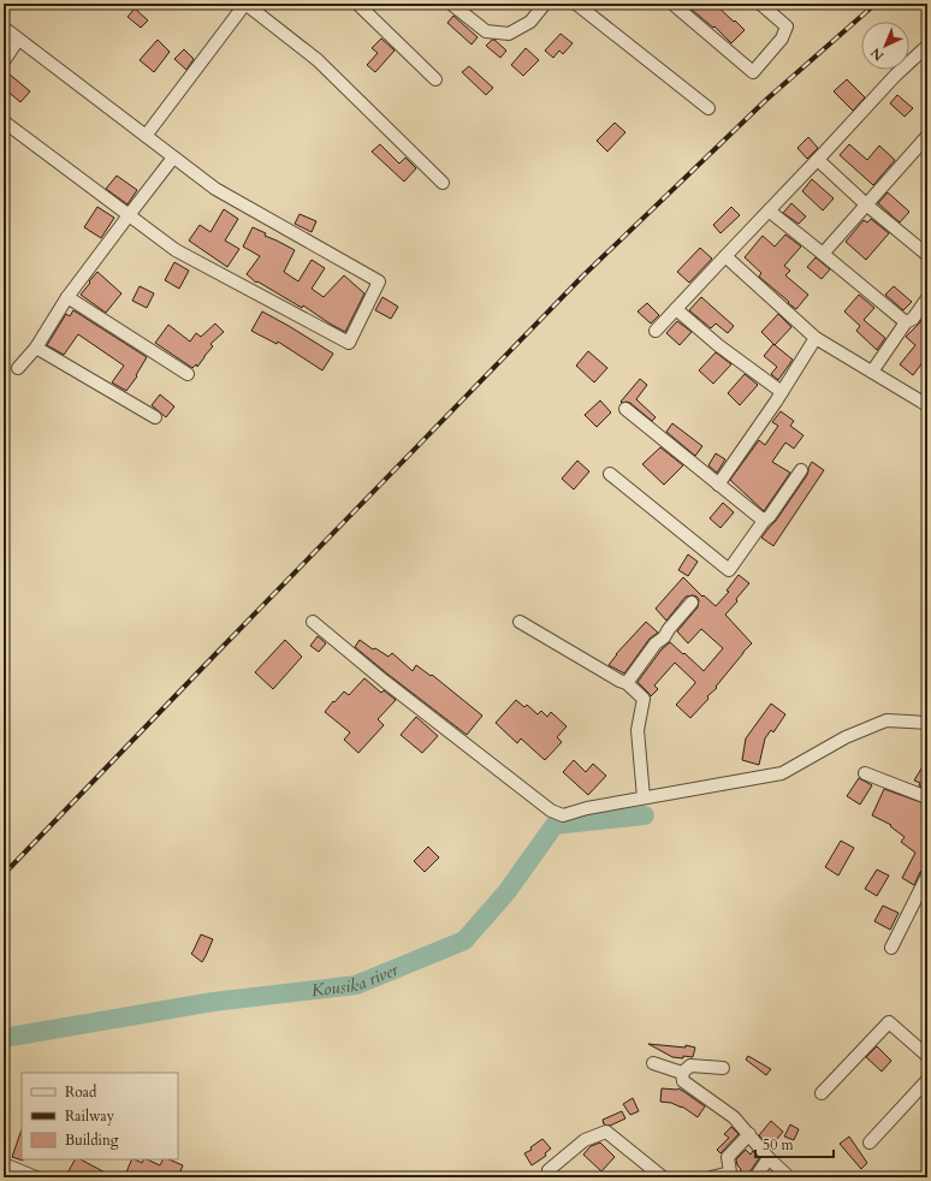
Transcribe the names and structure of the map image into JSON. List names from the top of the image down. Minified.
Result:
{"water":["Kousika river"],"legend":["Road","Railway","Building"],"scale_bar":"50 m","north":"bottom left"}
